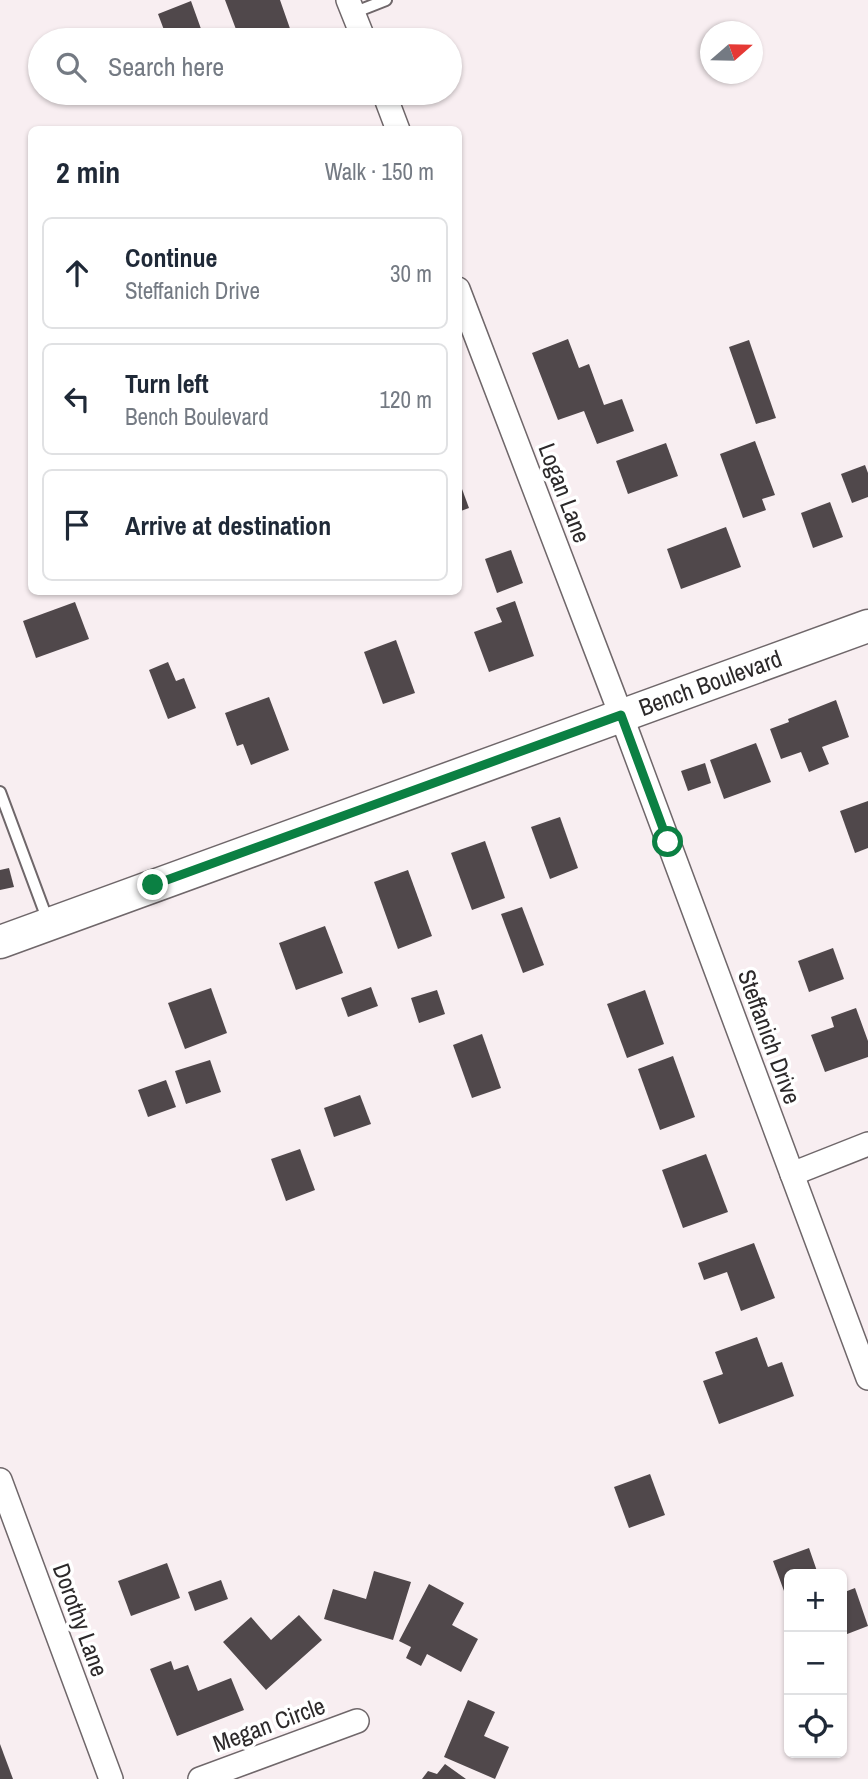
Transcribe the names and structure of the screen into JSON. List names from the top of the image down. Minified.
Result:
{"streets":{"main road":["Bench Boulevard"],"street":["Logan Lane","Steffanich Drive","Dorothy Lane","Megan Circle"]},"crossings":[["Logan Lane","Bench Boulevard"],["Logan Lane","Steffanich Drive"],["Bench Boulevard","Steffanich Drive"]],"north":"right","page":{"search":"Search here","heading":["2 min","Walk · 150 m"],"list":[["Continue","Steffanich Drive","30 m"],["Turn left","Bench Boulevard","120 m"],"Arrive at destination"],"map_buttons":["+","−"]}}
